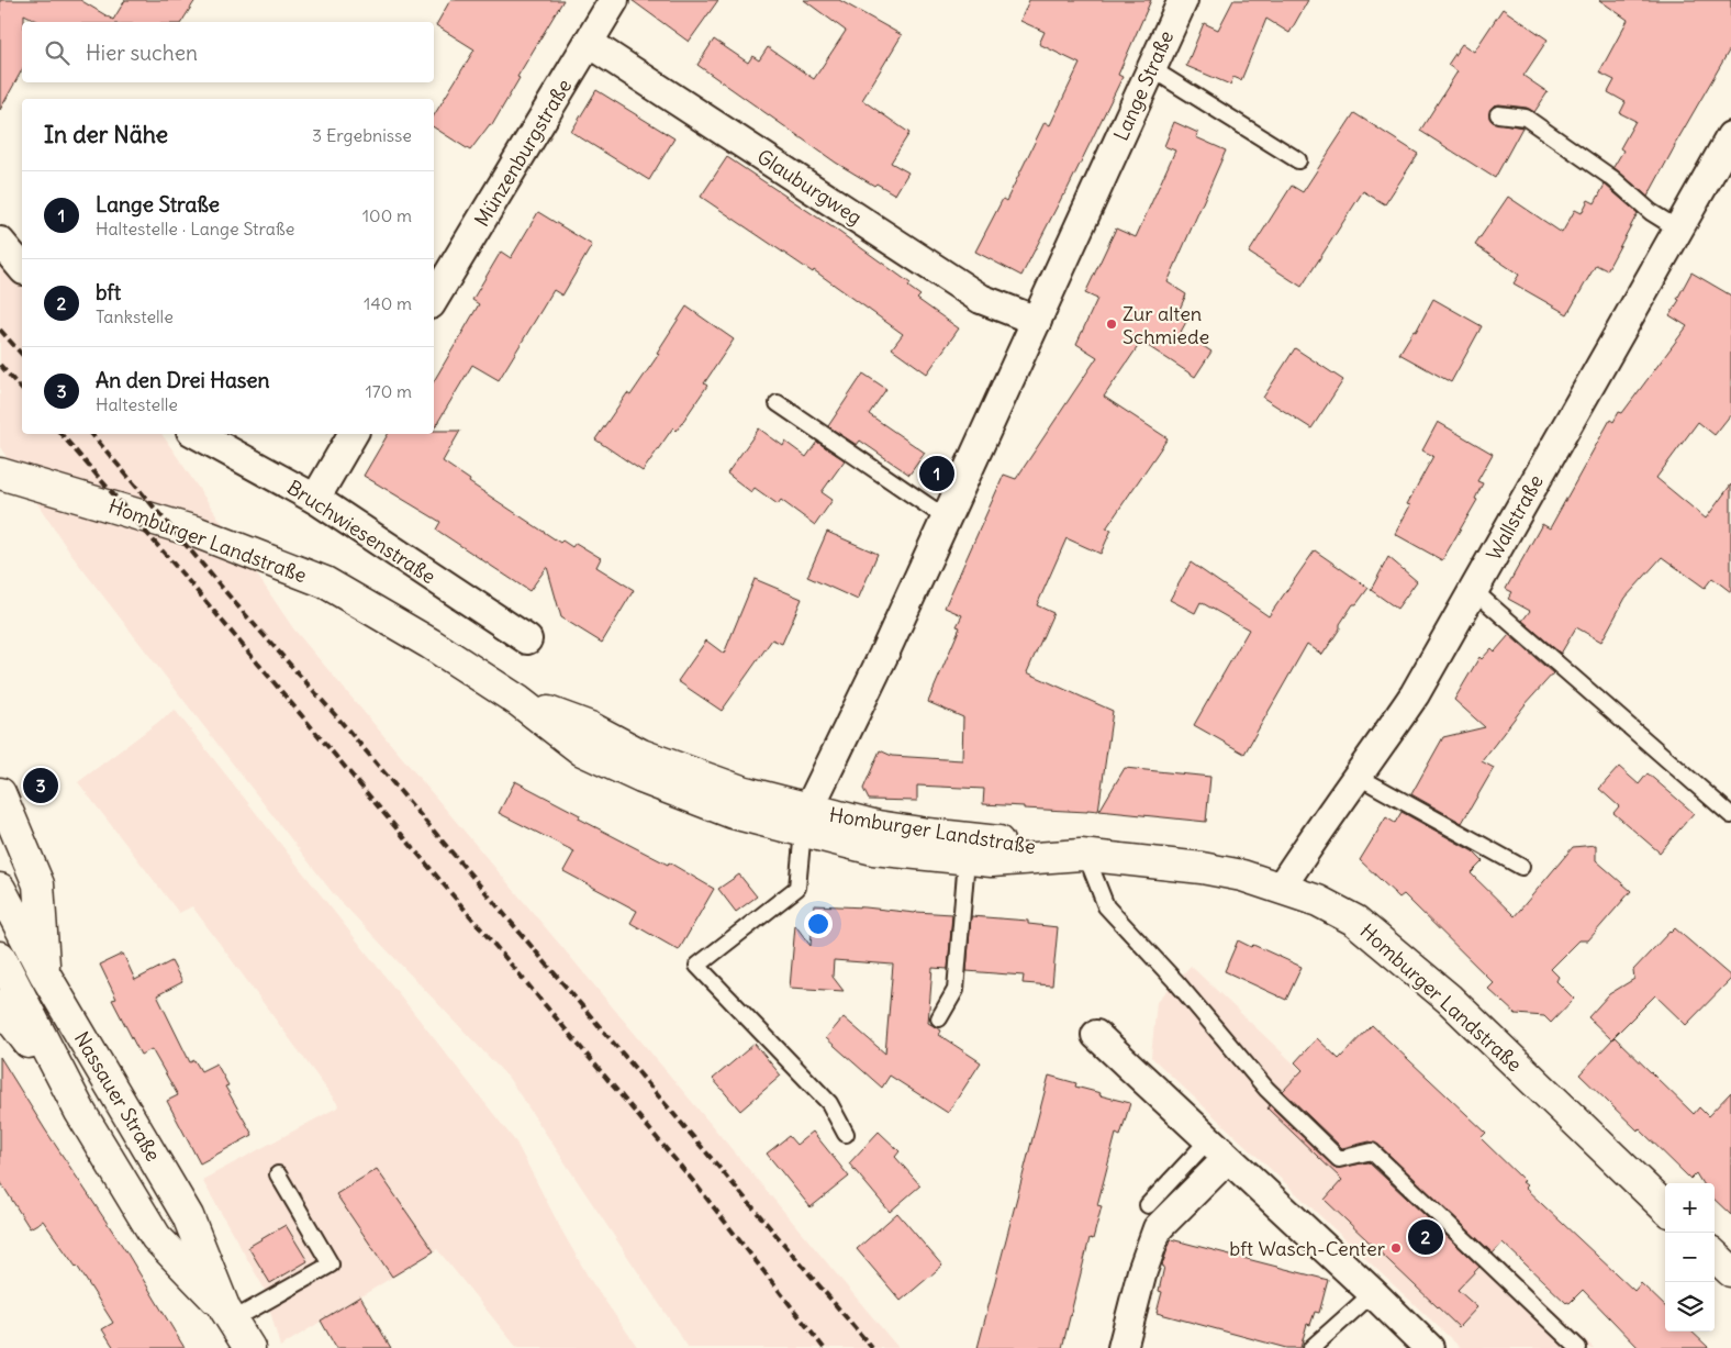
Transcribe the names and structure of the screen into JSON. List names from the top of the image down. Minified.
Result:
{"streets":{"main road":["Homburger Landstraße","Nassauer Straße"],"street":["Lange Straße","Münzenburgstraße","Glauburgweg","Wallstraße","Bruchwiesenstraße"]},"crossings":[["Lange Straße","Glauburgweg"],["Lange Straße","Homburger Landstraße"],["Münzenburgstraße","Glauburgweg"],["Wallstraße","Homburger Landstraße"]],"places":["Zur alten Schmiede","bft Wasch-Center"],"page":{"search":"Hier suchen","heading":["In der Nähe","3 Ergebnisse"],"list":[{"mark":"1","name":"Lange Straße","note":"Haltestelle · Lange Straße","value":"100 m"},{"mark":"2","name":"bft","note":"Tankstelle","value":"140 m"},{"mark":"3","name":"An den Drei Hasen","note":"Haltestelle","value":"170 m"}],"pins":["1","3","2"],"map_buttons":["+","−"]}}
